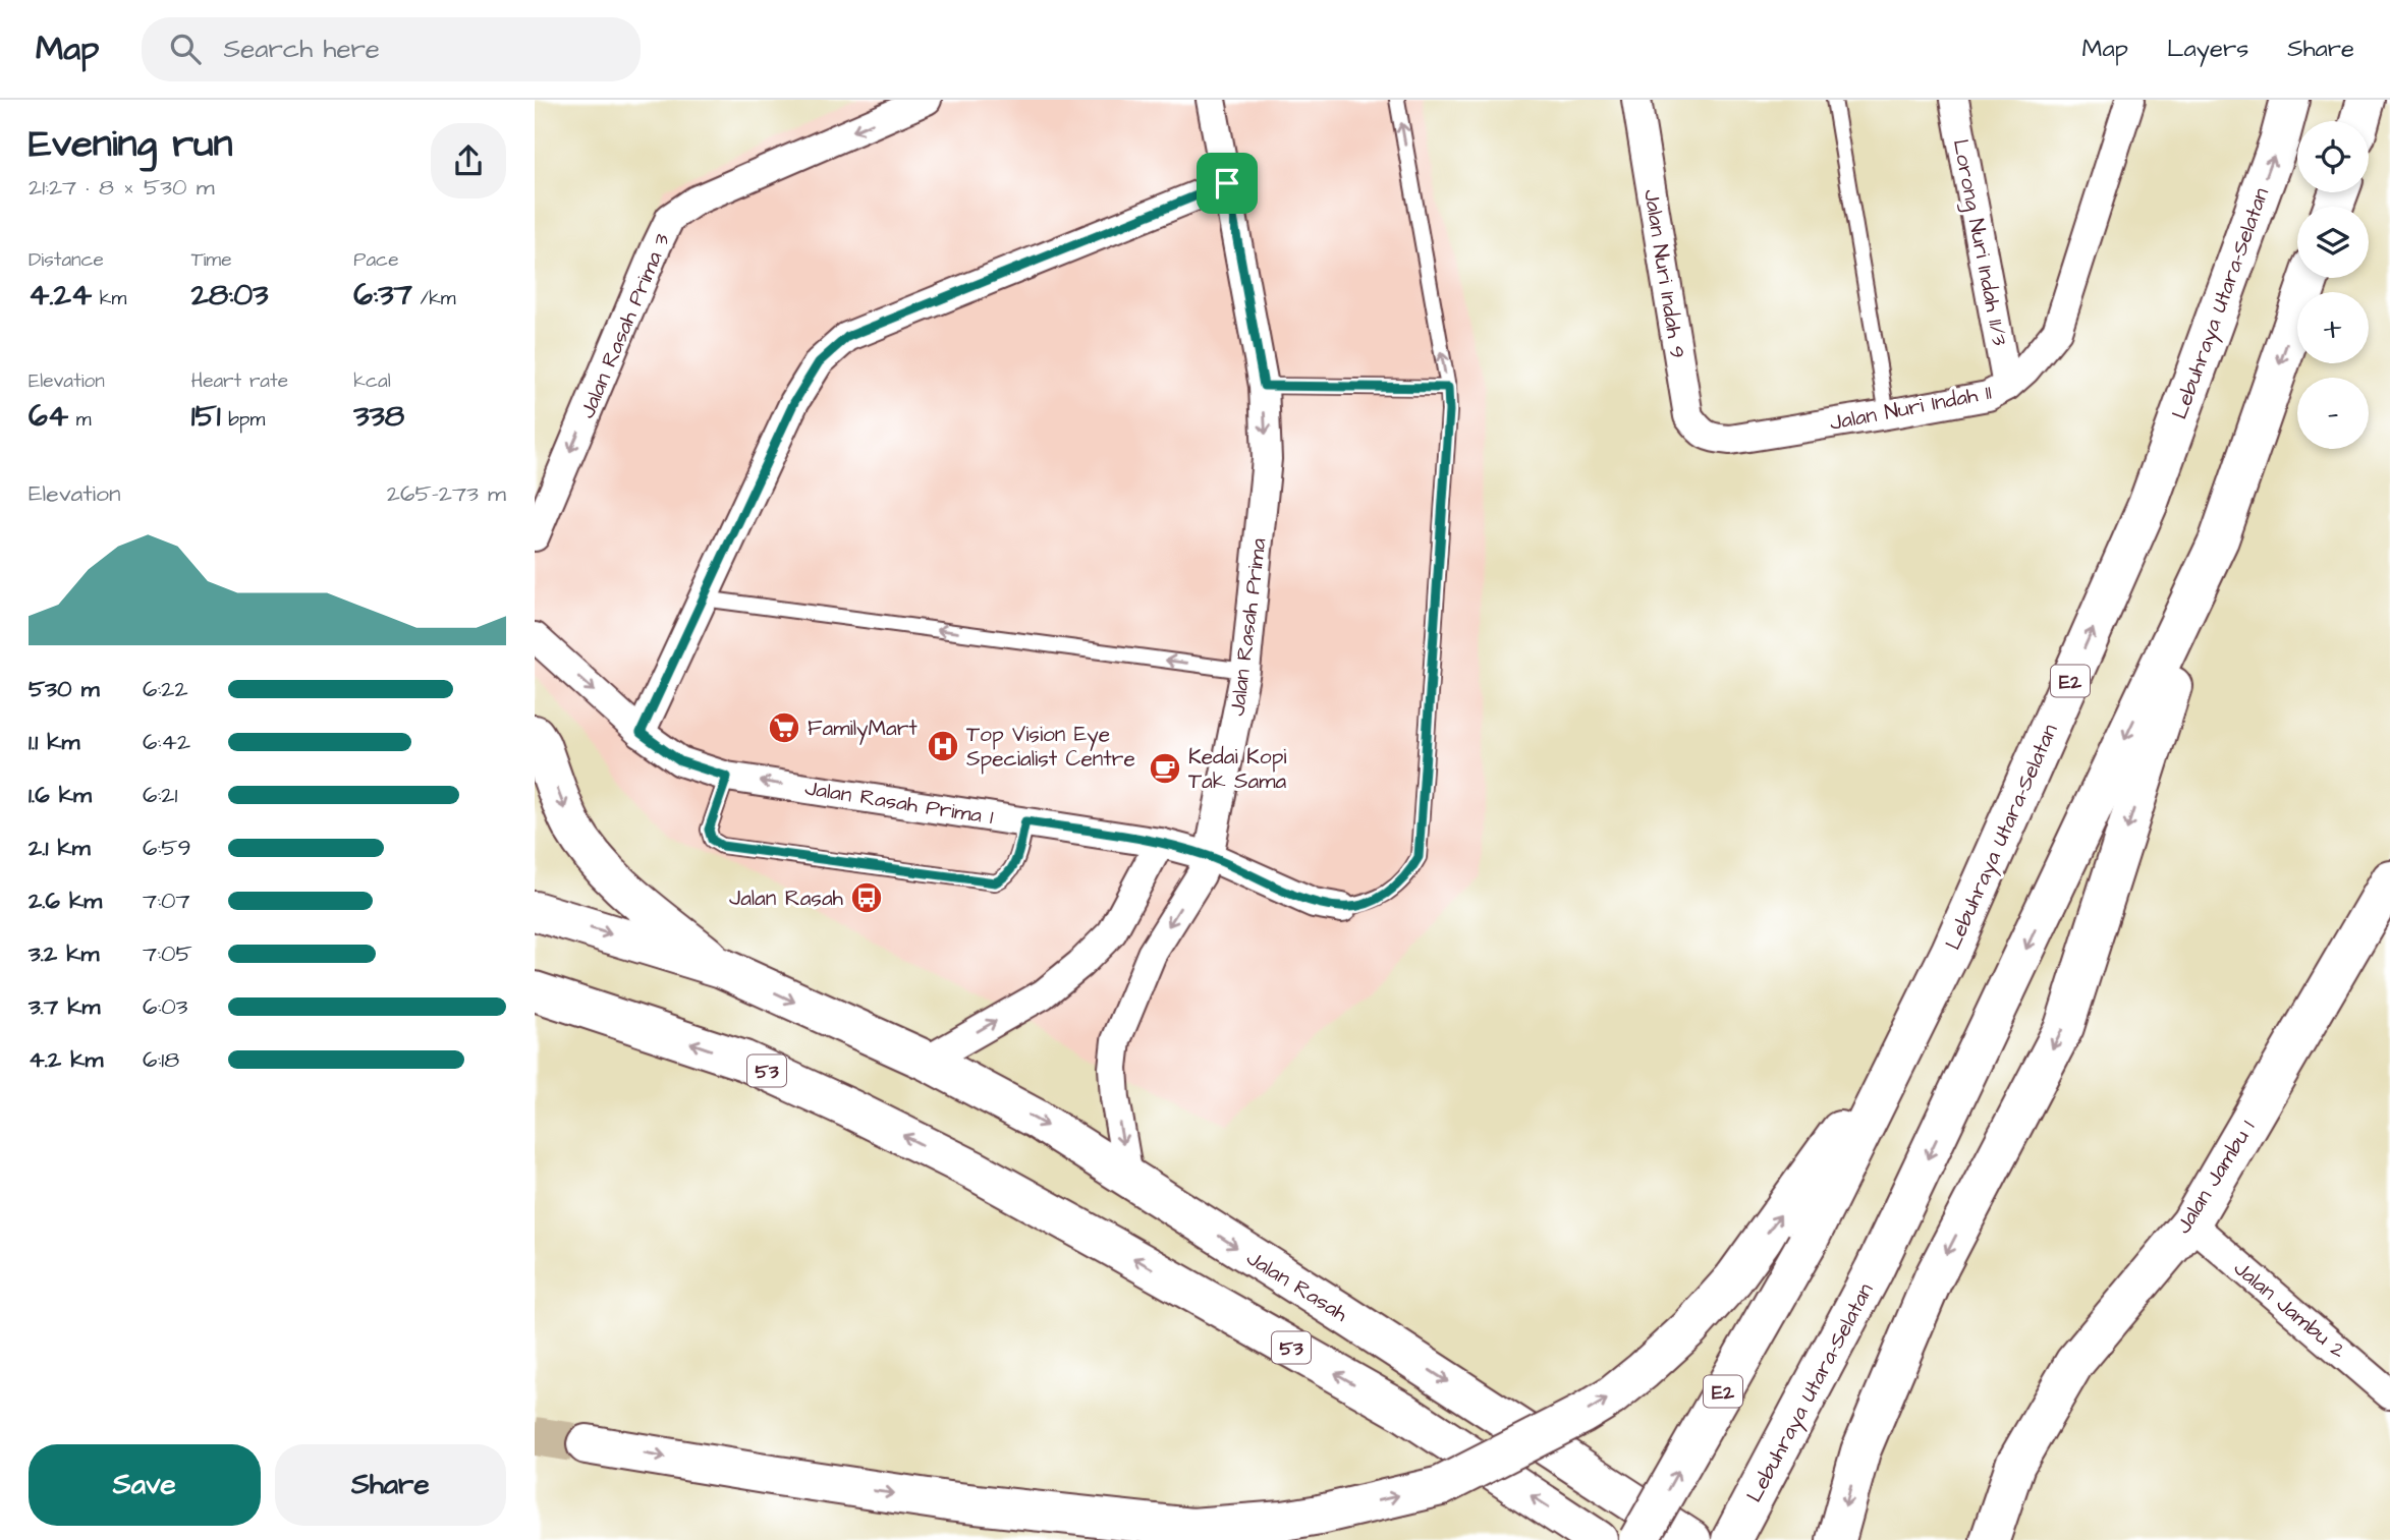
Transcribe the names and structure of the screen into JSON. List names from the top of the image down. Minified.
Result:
{"streets":{"main road":["Lebuhraya Utara–Selatan","E2","53","Jalan Jambu 1","Jalan Rasah"],"street":["Lorong Nuri Indah 11/3","Jalan Nuri Indah 9","Jalan Rasah Prima 3","Jalan Nuri Indah 11","Jalan Rasah Prima","Jalan Rasah Prima 1","Jalan Jambu 2"]},"crossings":[["Lorong Nuri Indah 11/3","Jalan Nuri Indah 11"],["Jalan Nuri Indah 9","Jalan Nuri Indah 11"],["Jalan Rasah Prima","Jalan Rasah Prima 1"],["Jalan Rasah Prima","Jalan Rasah"],["Jalan Jambu 1","Jalan Jambu 2"]],"one_way":["Jalan Rasah Prima","Jalan Rasah Prima 1"],"places":{"supermarket":["FamilyMart"],"hospital":["Top Vision Eye Specialist Centre"],"cafe":["Kedai Kopi Tak Sama"],"bus stop":["Jalan Rasah"]},"page":{"header":"Map","search":"Search here","nav":["Map","Layers","Share"],"heading":["Evening run","21:27 · 8 × 530 m"],"map_buttons":["+","−"],"stats":[["Distance","4.24 km"],["Time","28:03"],["Pace","6:37 /km"],["Elevation","64 m"],["Heart rate","151 bpm"],["kcal","338"]],"chart":["Elevation","265–273 m"],"list":[{"name":"530 m","note":"6:22"},{"name":"1.1 km","note":"6:42"},{"name":"1.6 km","note":"6:21"},{"name":"2.1 km","note":"6:59"},{"name":"2.6 km","note":"7:07"},{"name":"3.2 km","note":"7:05"},{"name":"3.7 km","note":"6:03"},{"name":"4.2 km","note":"6:18"}],"buttons":["Save","Share"]}}
